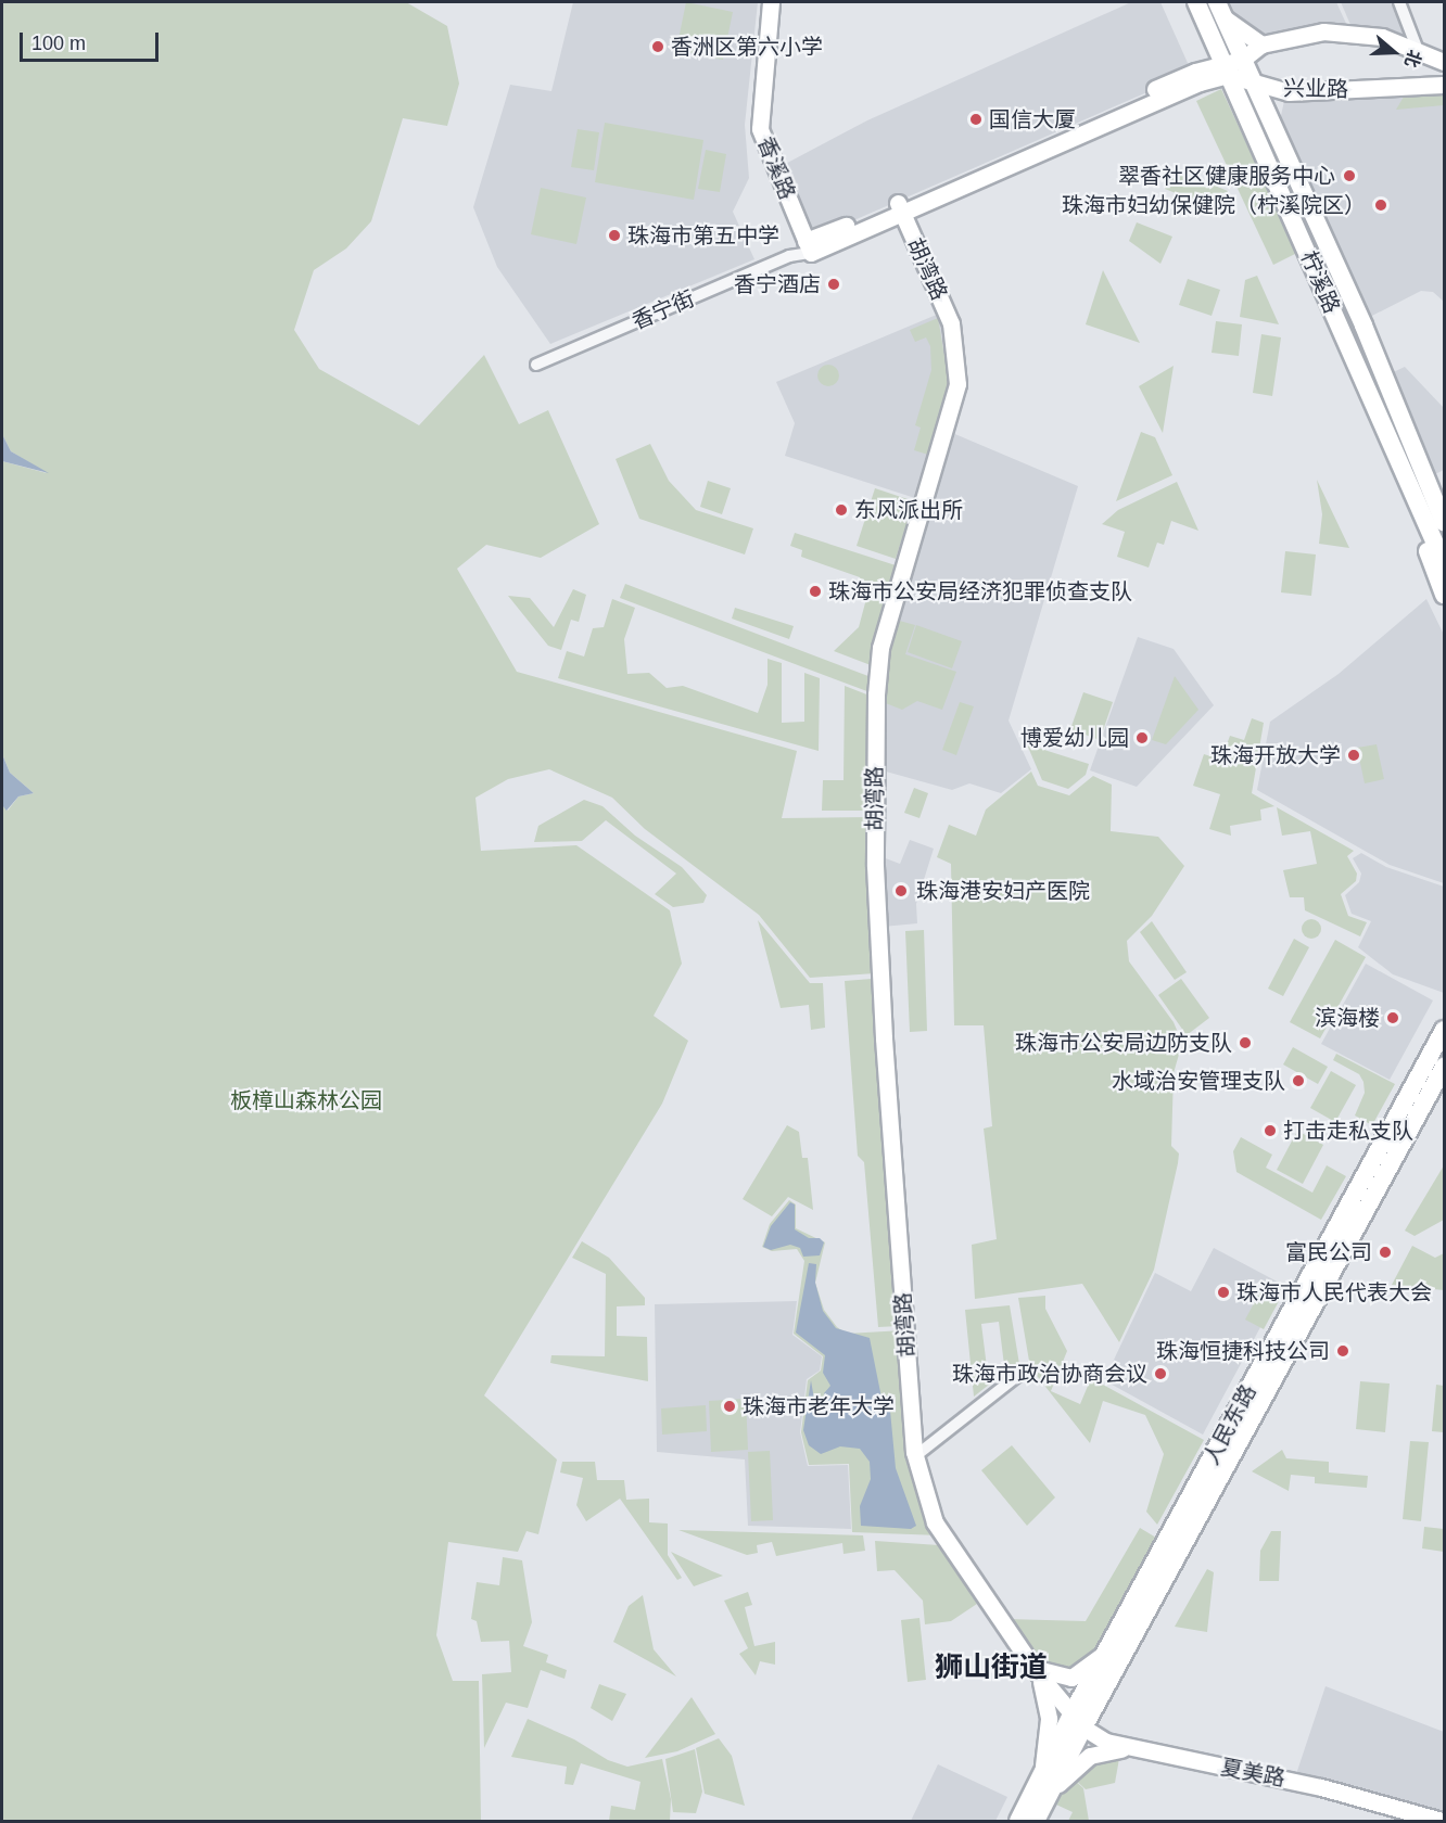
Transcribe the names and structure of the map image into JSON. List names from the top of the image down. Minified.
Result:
{"streets":{"main road":["柠溪路","人民东路"],"street":["兴业路","香溪路","胡湾路","香宁街","夏美路"]},"crossings":[["兴业路","柠溪路"],["香溪路","香宁街"],["胡湾路","香宁街"],["胡湾路","人民东路"],["胡湾路","夏美路"],["人民东路","夏美路"]],"districts":["狮山街道"],"parks":["板樟山森林公园"],"places":["香洲区第六小学","国信大厦","翠香社区健康服务中心","珠海市妇幼保健院（柠溪院区）","珠海市第五中学","香宁酒店","东风派出所","珠海市公安局经济犯罪侦查支队","博爱幼儿园","珠海开放大学","珠海港安妇产医院","滨海楼","珠海市公安局边防支队","水域治安管理支队","打击走私支队","富民公司","珠海市人民代表大会","珠海恒捷科技公司","珠海市政治协商会议","珠海市老年大学"],"scale_bar":"100 m","north":"right"}
